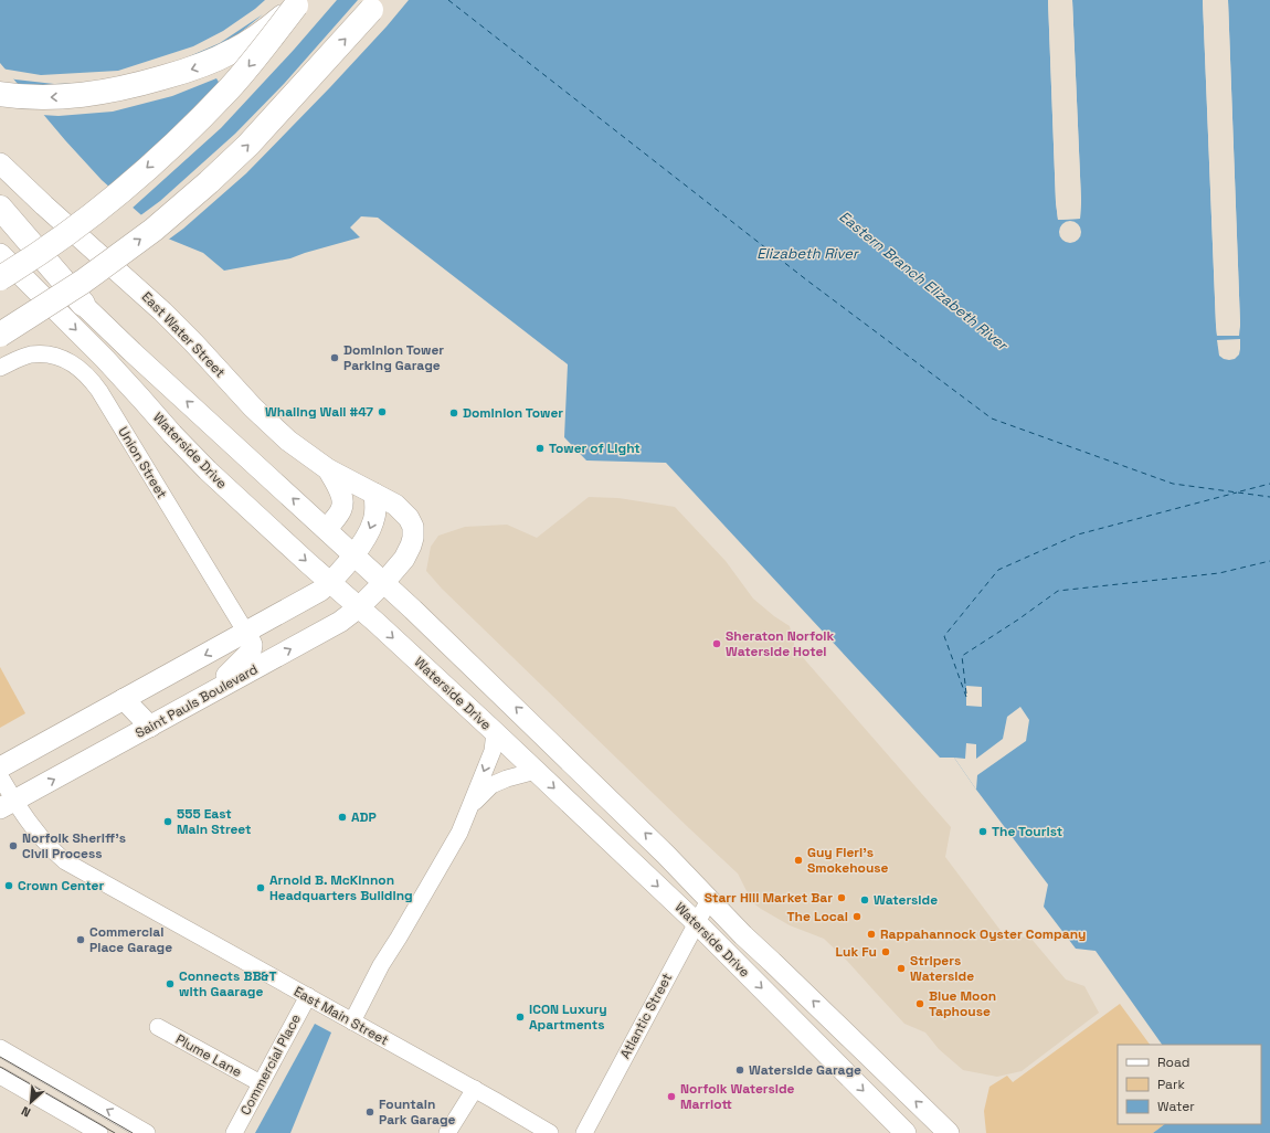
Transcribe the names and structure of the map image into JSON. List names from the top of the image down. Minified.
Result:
{"streets":{"main road":["East Water Street","Waterside Drive","Saint Pauls Boulevard"],"street":["Union Street","East Main Street","Atlantic Street","Plume Lane","Commercial Place"]},"crossings":[["East Water Street","Waterside Drive"],["East Water Street","Saint Pauls Boulevard"],["Waterside Drive","Saint Pauls Boulevard"],["Waterside Drive","Atlantic Street"],["Saint Pauls Boulevard","East Main Street"],["East Main Street","Commercial Place"],["Plume Lane","Commercial Place"]],"water":["Elizabeth River","Eastern Branch Elizabeth River"],"places":["Dominion Tower Parking Garage","Whaling Wall #47","Dominion Tower","Tower of Light","Sheraton Norfolk Waterside Hotel","ADP","555 East Main Street","The Tourist","Norfolk Sheriff's Civil Process","Guy Fieri's Smokehouse","Crown Center","Arnold B. McKinnon Headquarters Building","Starr Hill Market Bar","Waterside","The Local","Rappahannock Oyster Company","Commercial Place Garage","Luk Fu","Stripers Waterside","Connects BB&T with Gaarage","Blue Moon Taphouse","ICON Luxury Apartments","Waterside Garage","Norfolk Waterside Marriott","Fountain Park Garage"],"legend":["Road","Park","Water"],"north":"bottom left"}
